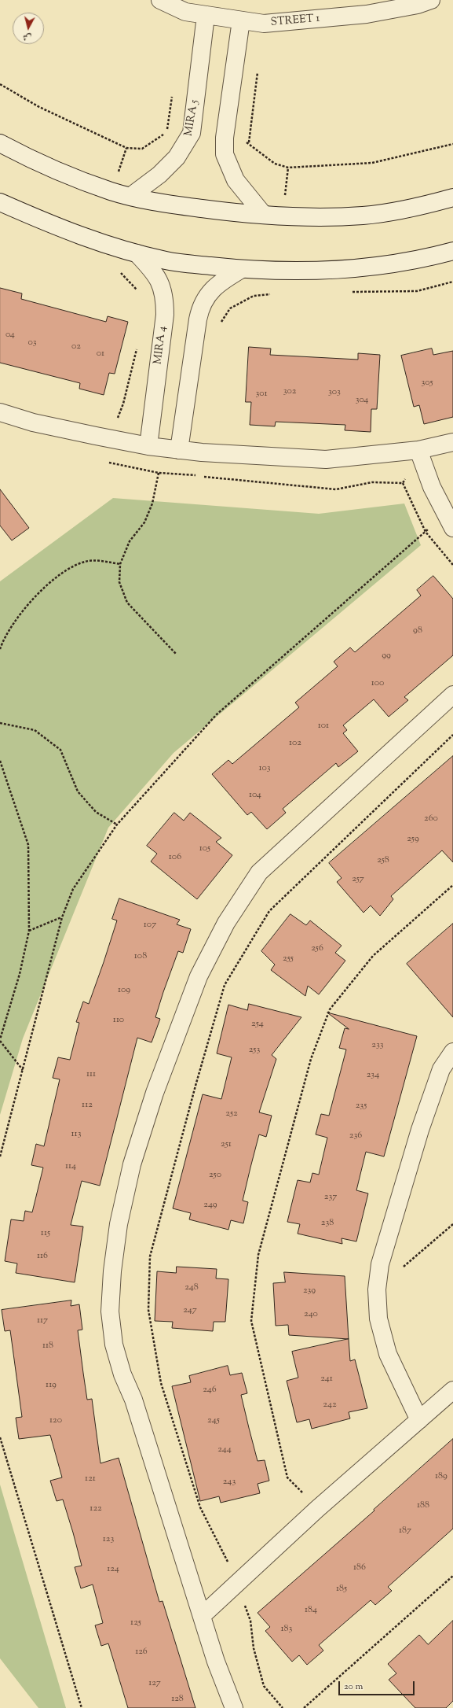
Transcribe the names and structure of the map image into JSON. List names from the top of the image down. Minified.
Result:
{"streets":{"street":["STREET 1","MIRA 5","MIRA 4"]},"crossings":[["STREET 1","MIRA 5"]],"house_numbers":["04","03","02","01","305","302","303","301","304","98","99","100","101","102","103","104","260","259","105","106","258","257","107","256","108","255","109","110","254","233","253","111","234","112","235","252","113","236","251","114","250","237","249","238","115","116","248","239","247","240","117","118","241","119","246","242","120","245","244","189","121","243","188","122","187","123","186","124","185","184","125","183","126","127","128"],"scale_bar":"20 m","north":"bottom"}
